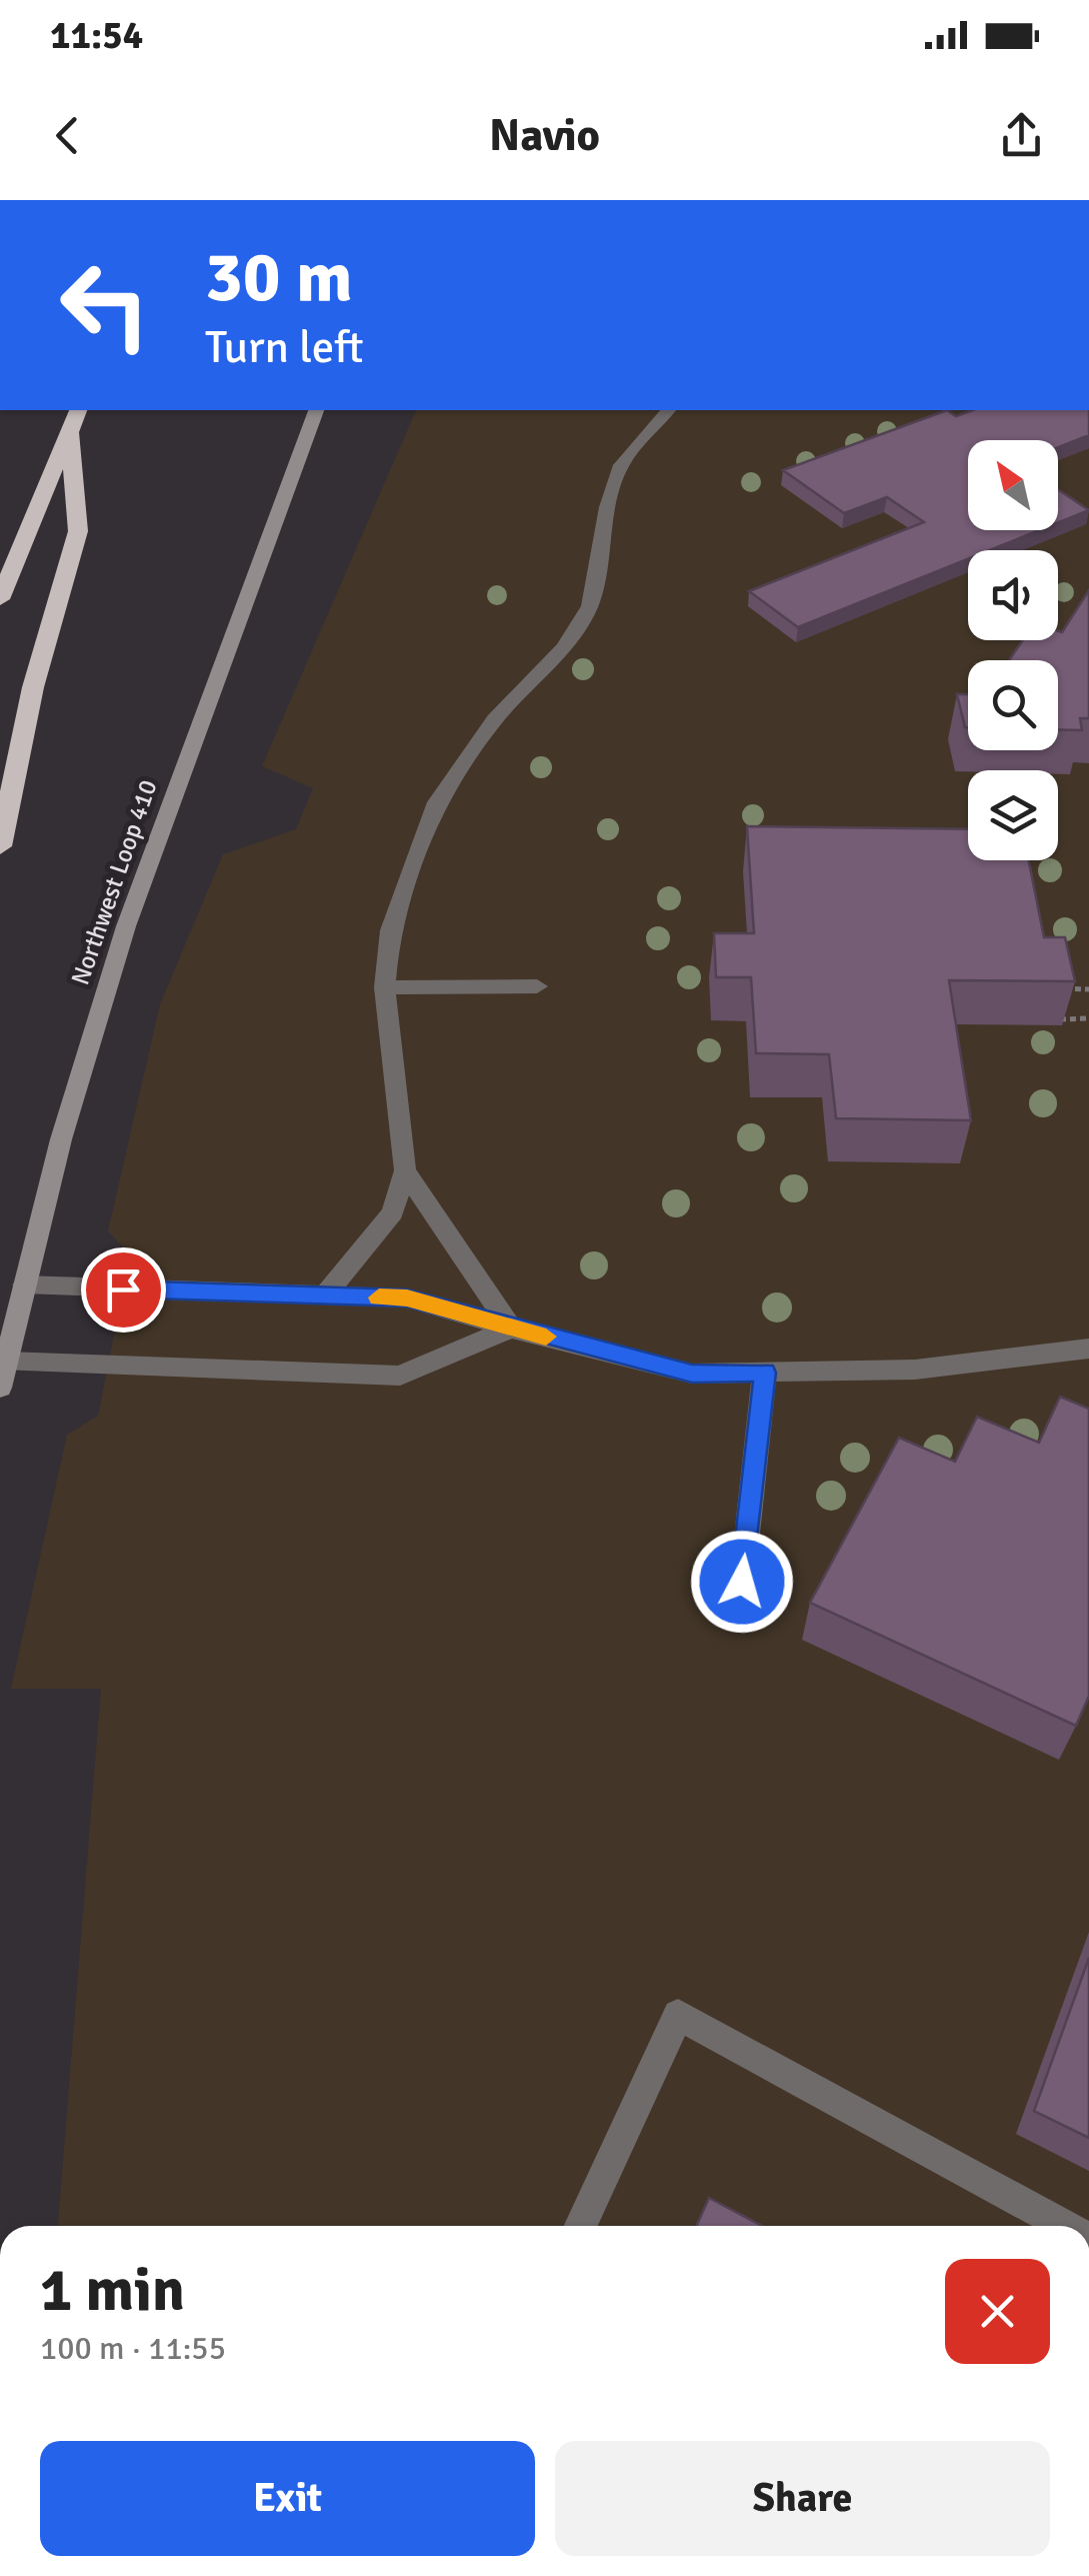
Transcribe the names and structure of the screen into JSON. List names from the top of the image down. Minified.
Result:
{"streets":{"main road":["Northwest Loop 410"]},"north":"top left","page":{"status":"11:54","header":"Navio","turn":["30 m","Turn left"],"heading":["1 min","100 m · 11:55"],"buttons":["Exit","Share"]}}
